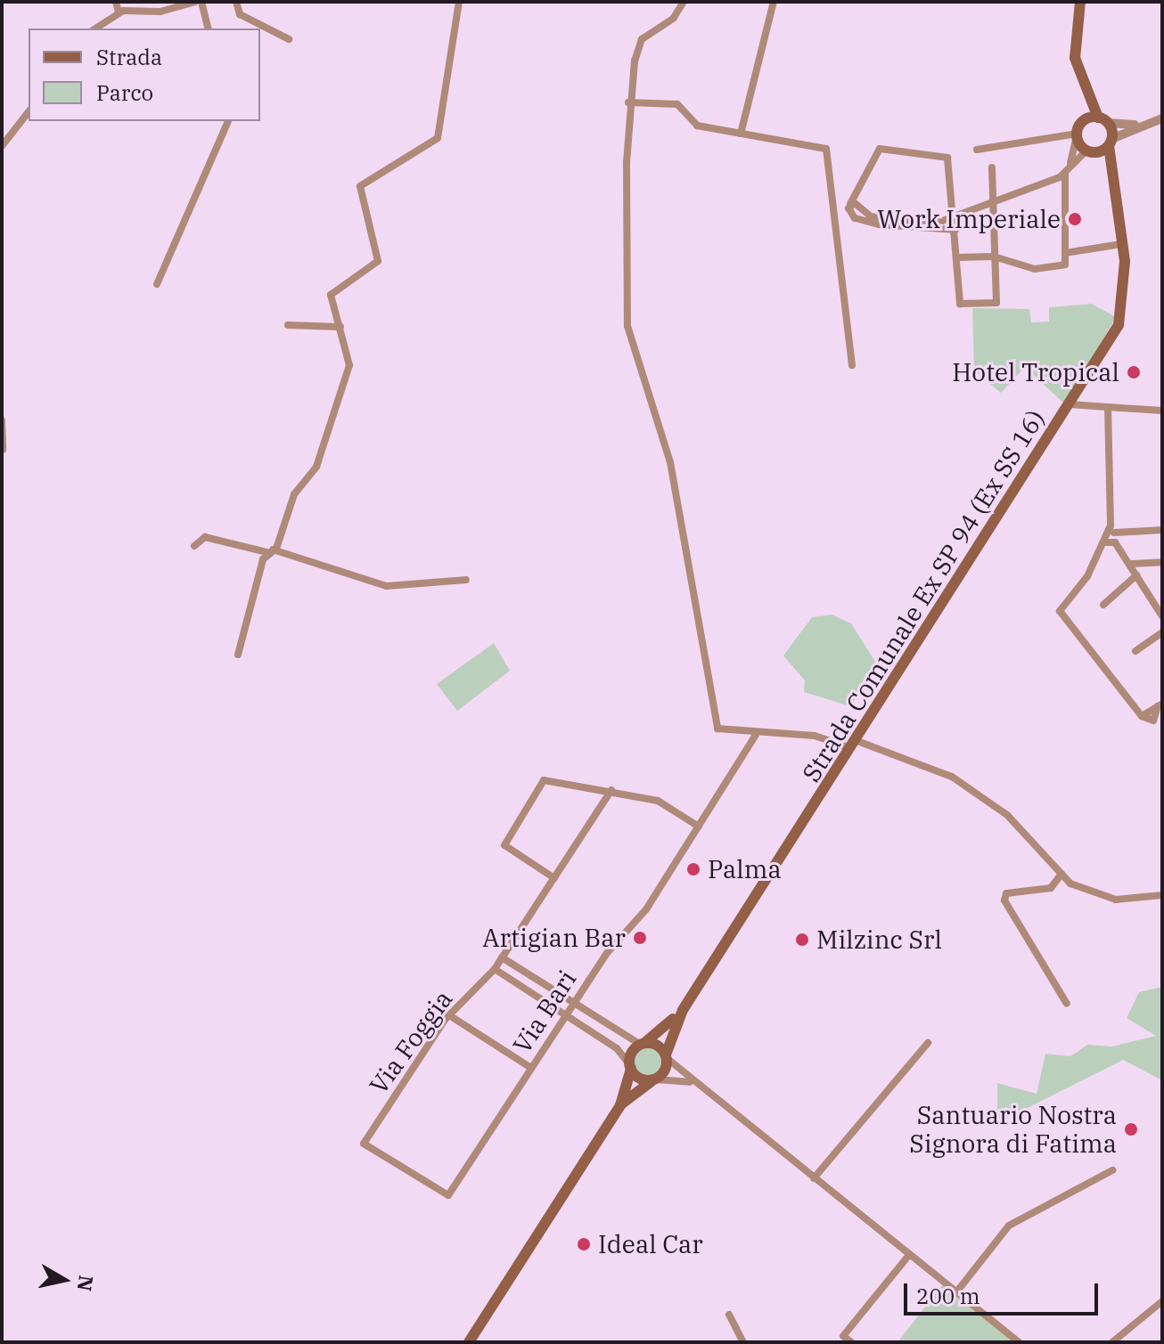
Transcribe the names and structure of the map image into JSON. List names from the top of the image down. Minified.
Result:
{"streets":{"main road":["Strada Comunale Ex SP 94 (Ex SS 16)"],"street":["Via Bari","Via Foggia"]},"crossings":[["Via Bari","Via Foggia"]],"places":["Work Imperiale","Hotel Tropical","Palma","Artigian Bar","Milzinc Srl","Santuario Nostra Signora di Fatima","Ideal Car"],"legend":["Strada","Parco"],"scale_bar":"200 m","north":"right"}
